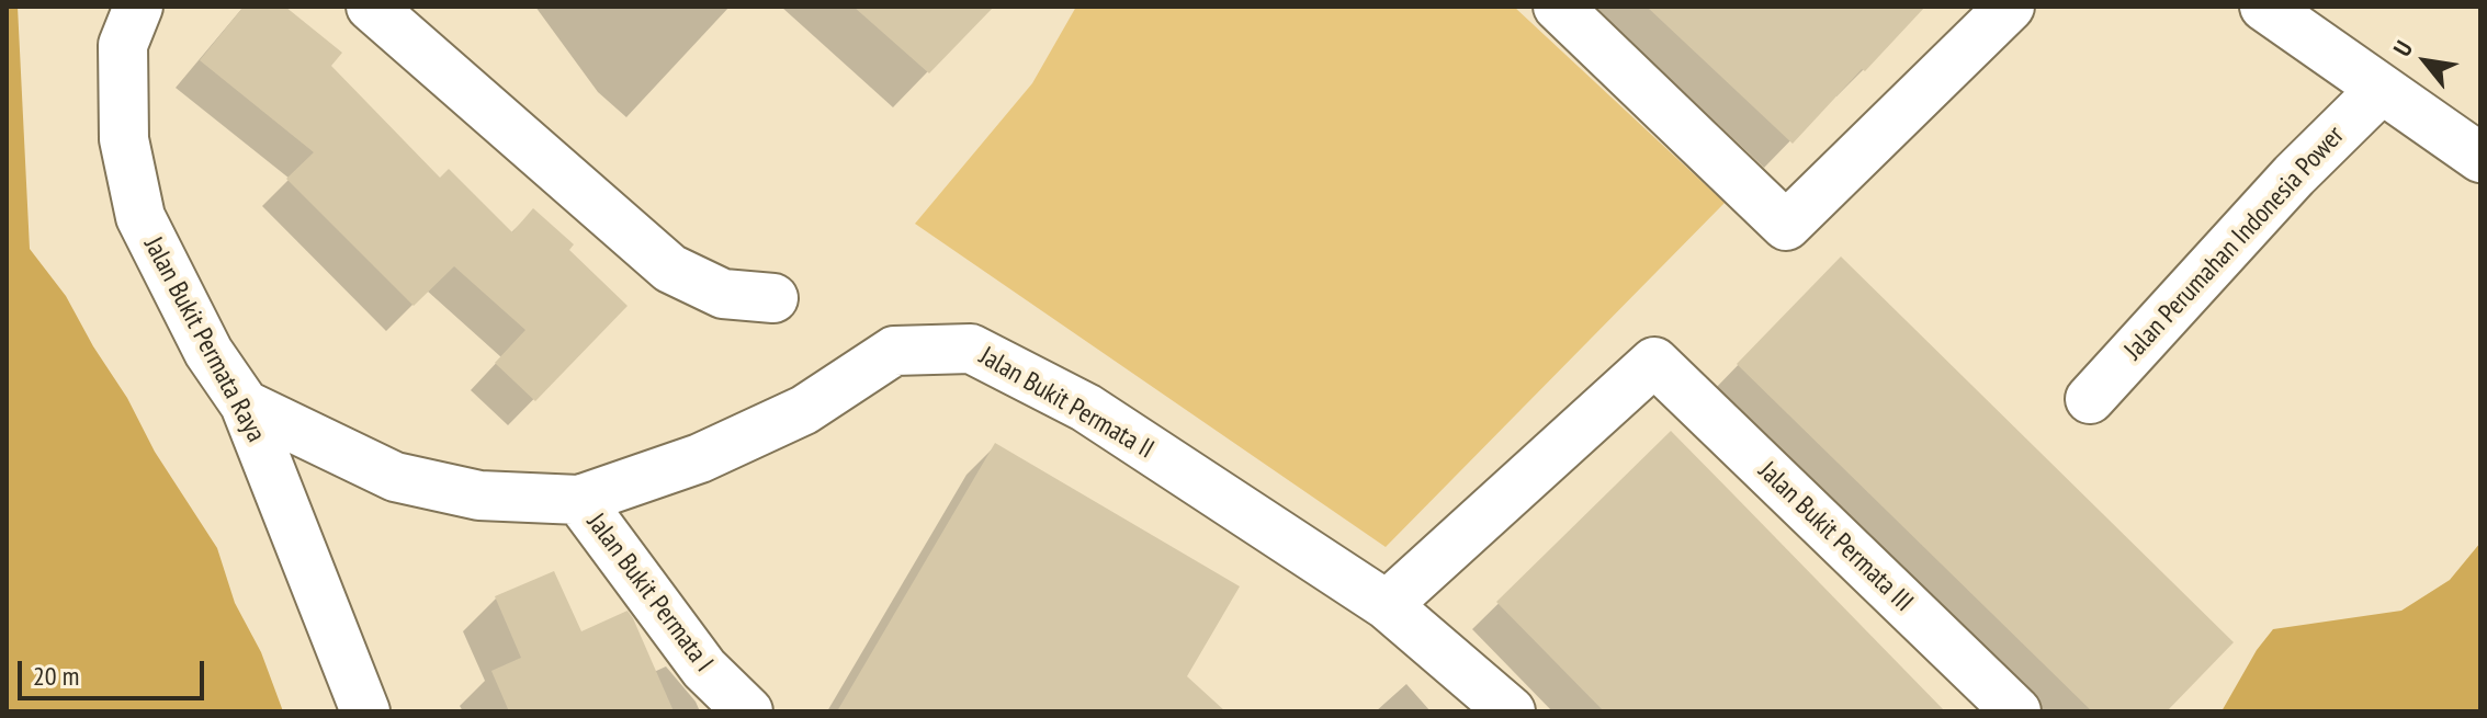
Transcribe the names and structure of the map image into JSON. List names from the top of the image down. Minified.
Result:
{"streets":{"street":["Jalan Perumahan Indonesia Power","Jalan Bukit Permata Raya","Jalan Bukit Permata II","Jalan Bukit Permata III","Jalan Bukit Permata I"]},"crossings":[["Jalan Bukit Permata Raya","Jalan Bukit Permata I"],["Jalan Bukit Permata II","Jalan Bukit Permata III"],["Jalan Bukit Permata II","Jalan Bukit Permata I"]],"scale_bar":"20 m","north":"top left"}
